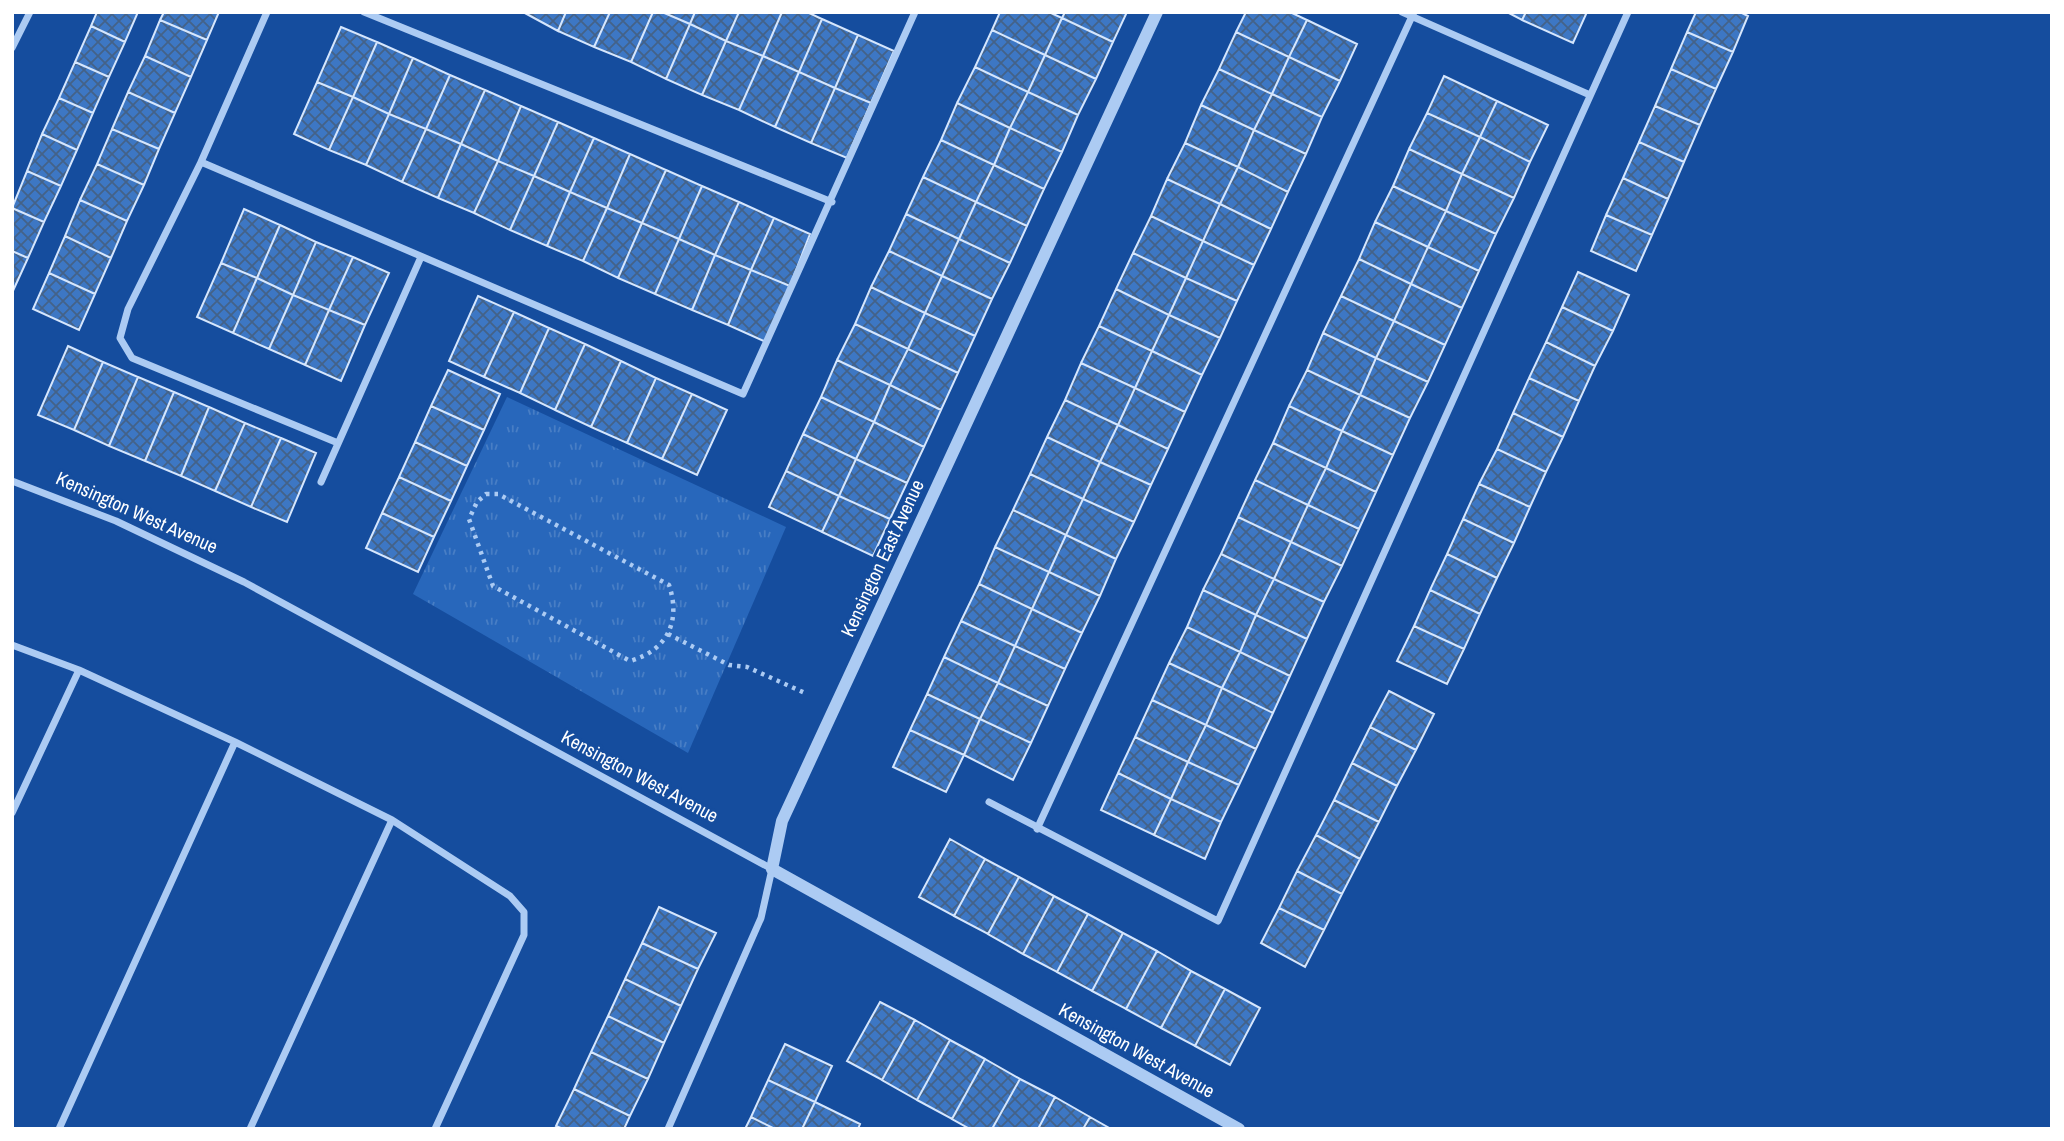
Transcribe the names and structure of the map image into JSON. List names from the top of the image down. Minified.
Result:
{"streets":{"street":["Kensington West Avenue","Kensington East Avenue"]},"crossings":[["Kensington West Avenue","Kensington East Avenue"]]}
